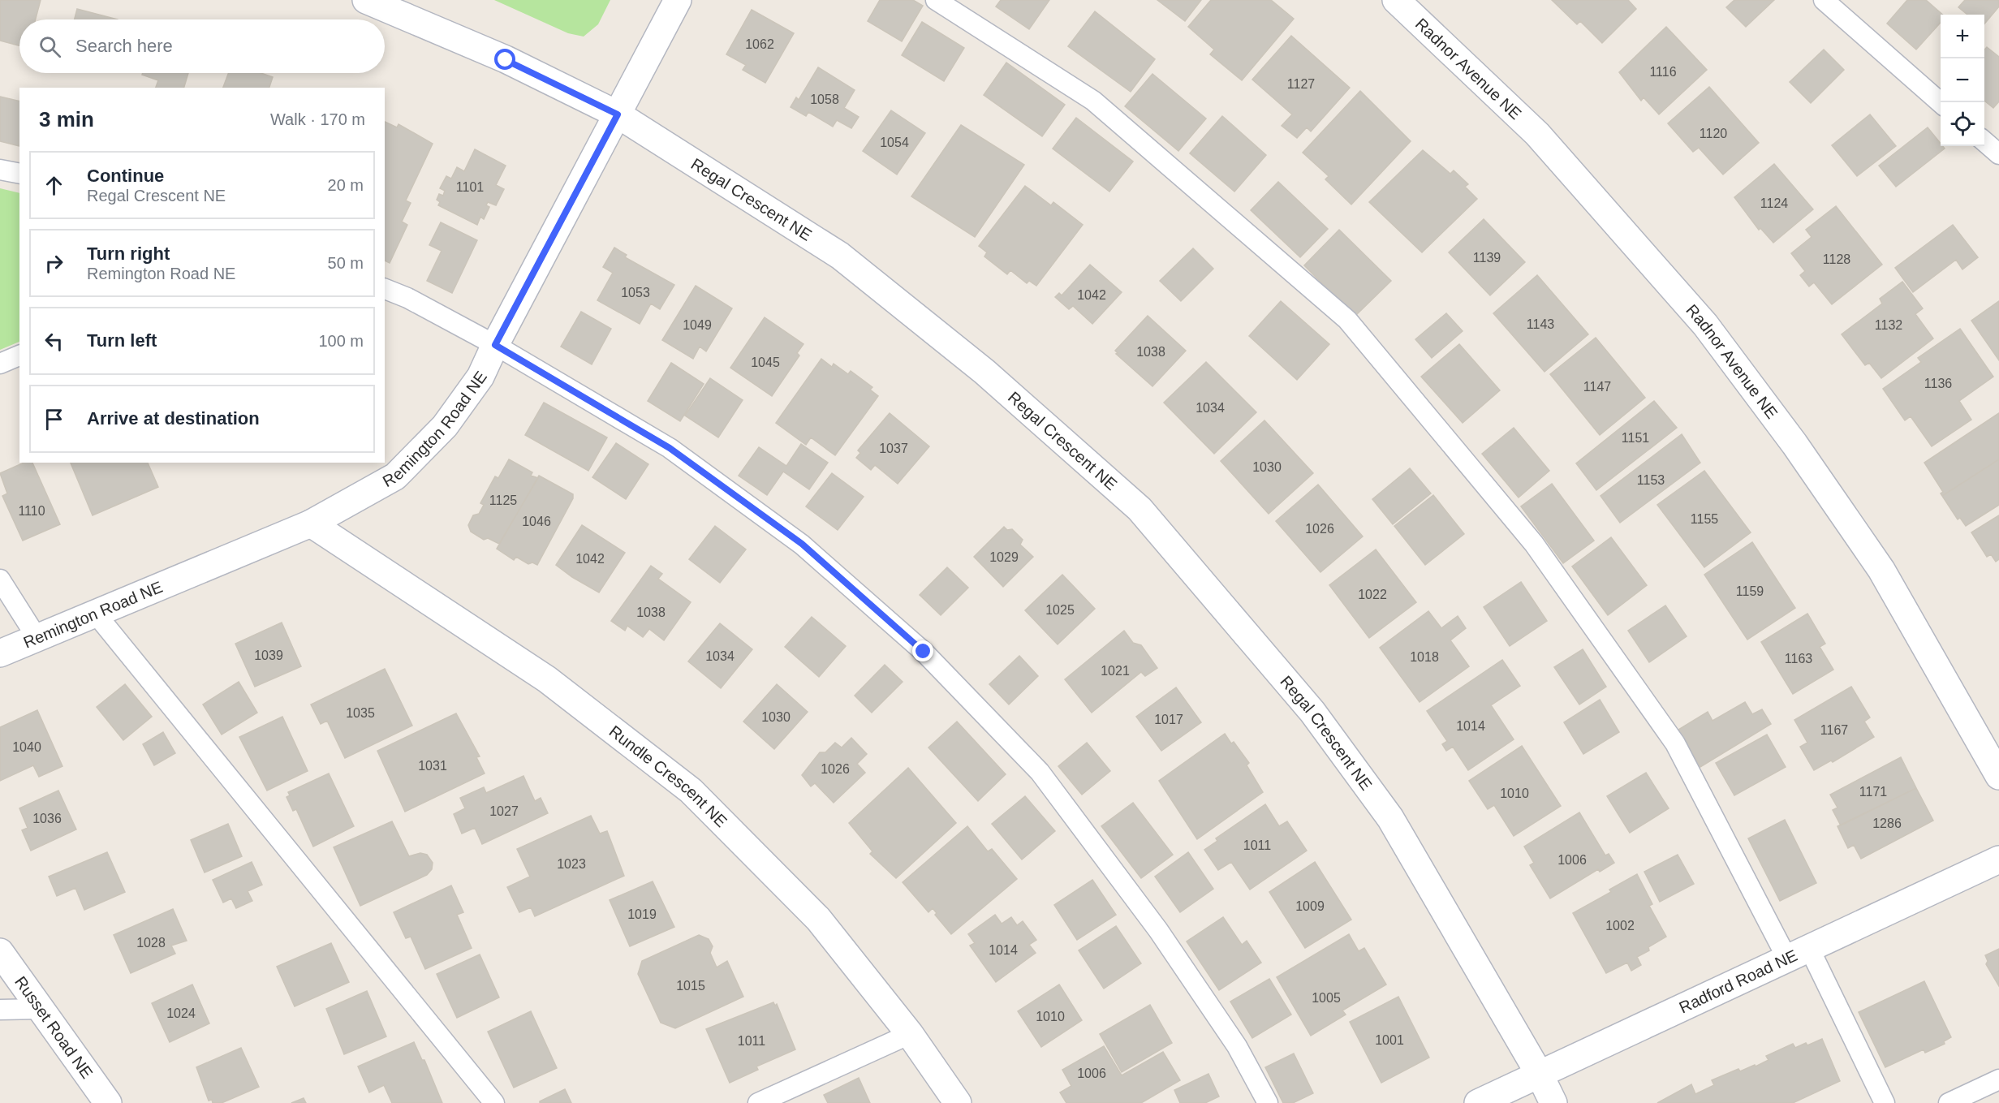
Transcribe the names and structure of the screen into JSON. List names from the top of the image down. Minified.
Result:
{"streets":{"street":["Radnor Avenue NE","Regal Crescent NE","Remington Road NE","Rundle Crescent NE","Radford Road NE","Russet Road NE"]},"crossings":[["Regal Crescent NE","Remington Road NE"],["Regal Crescent NE","Radford Road NE"],["Remington Road NE","Rundle Crescent NE"]],"house_numbers":["1062","1116","1127","1058","1120","1054","1101","1124","1139","1128","1053","1042","1143","1049","1132","1038","1045","1136","1147","1034","1151","1037","1030","1153","1125","1110","1155","1046","1026","1029","1042","1159","1022","1025","1038","1039","1034","1018","1163","1021","1035","1030","1017","1014","1167","1040","1031","1026","1171","1010","1027","1036","1286","1011","1006","1023","1009","1019","1002","1028","1014","1015","1005","1024","1010","1001","1011","1006"],"page":{"map_buttons":["+","−"],"search":"Search here","heading":["3 min","Walk · 170 m"],"list":[["Continue","Regal Crescent NE","20 m"],["Turn right","Remington Road NE","50 m"],["Turn left","100 m"],"Arrive at destination"]}}
